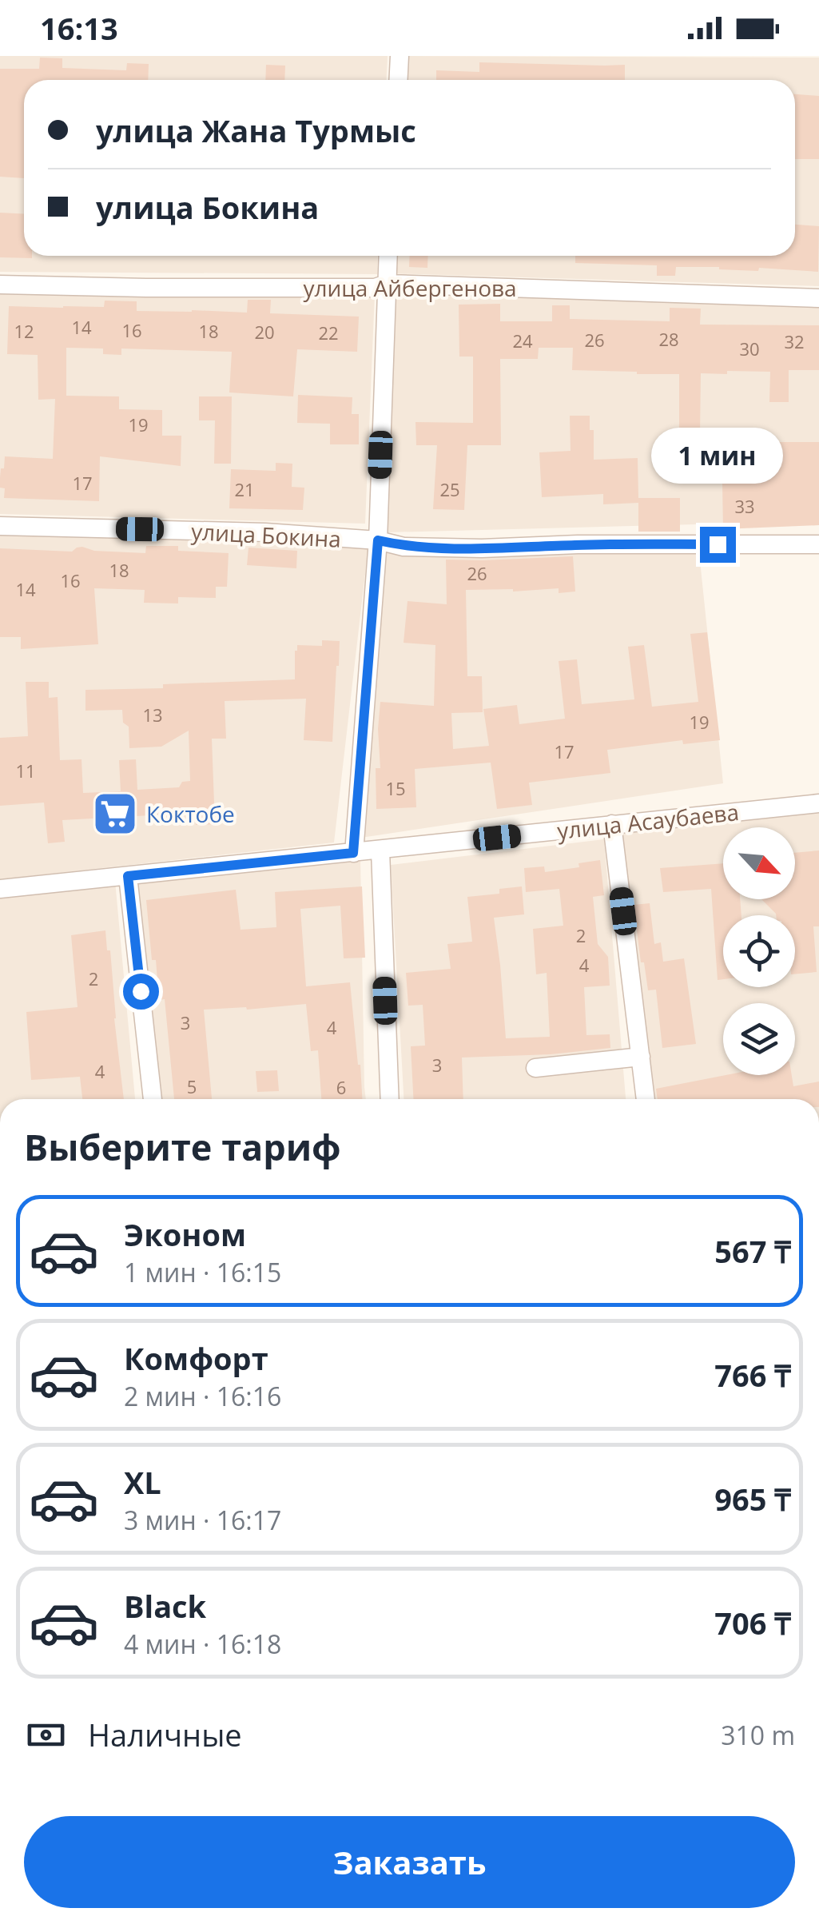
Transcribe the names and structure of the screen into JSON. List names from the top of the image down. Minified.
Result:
{"streets":{"street":["улица Айбергенова","улица Бокина","улица Асаубаева"]},"places":{"supermarket":["Коктобе"]},"house_numbers":["14","16","12","18","20","22","28","26","24","32","30","19","17","21","25","33","18","26","16","14","13","19","17","11","15","2","4","2","3","4","3","4","5","6"],"north":"bottom right","page":{"status":"16:13","banner":["улица Жана Турмыс","улица Бокина"],"bubble":"1 мин","heading":"Выберите тариф","list":[{"name":"Эконом","note":"1 мин · 16:15","value":"567 ₸"},{"name":"Комфорт","note":"2 мин · 16:16","value":"766 ₸"},{"name":"XL","note":"3 мин · 16:17","value":"965 ₸"},{"name":"Black","note":"4 мин · 16:18","value":"706 ₸"}],"pay":["Наличные","310 m"],"buttons":"Заказать"}}
